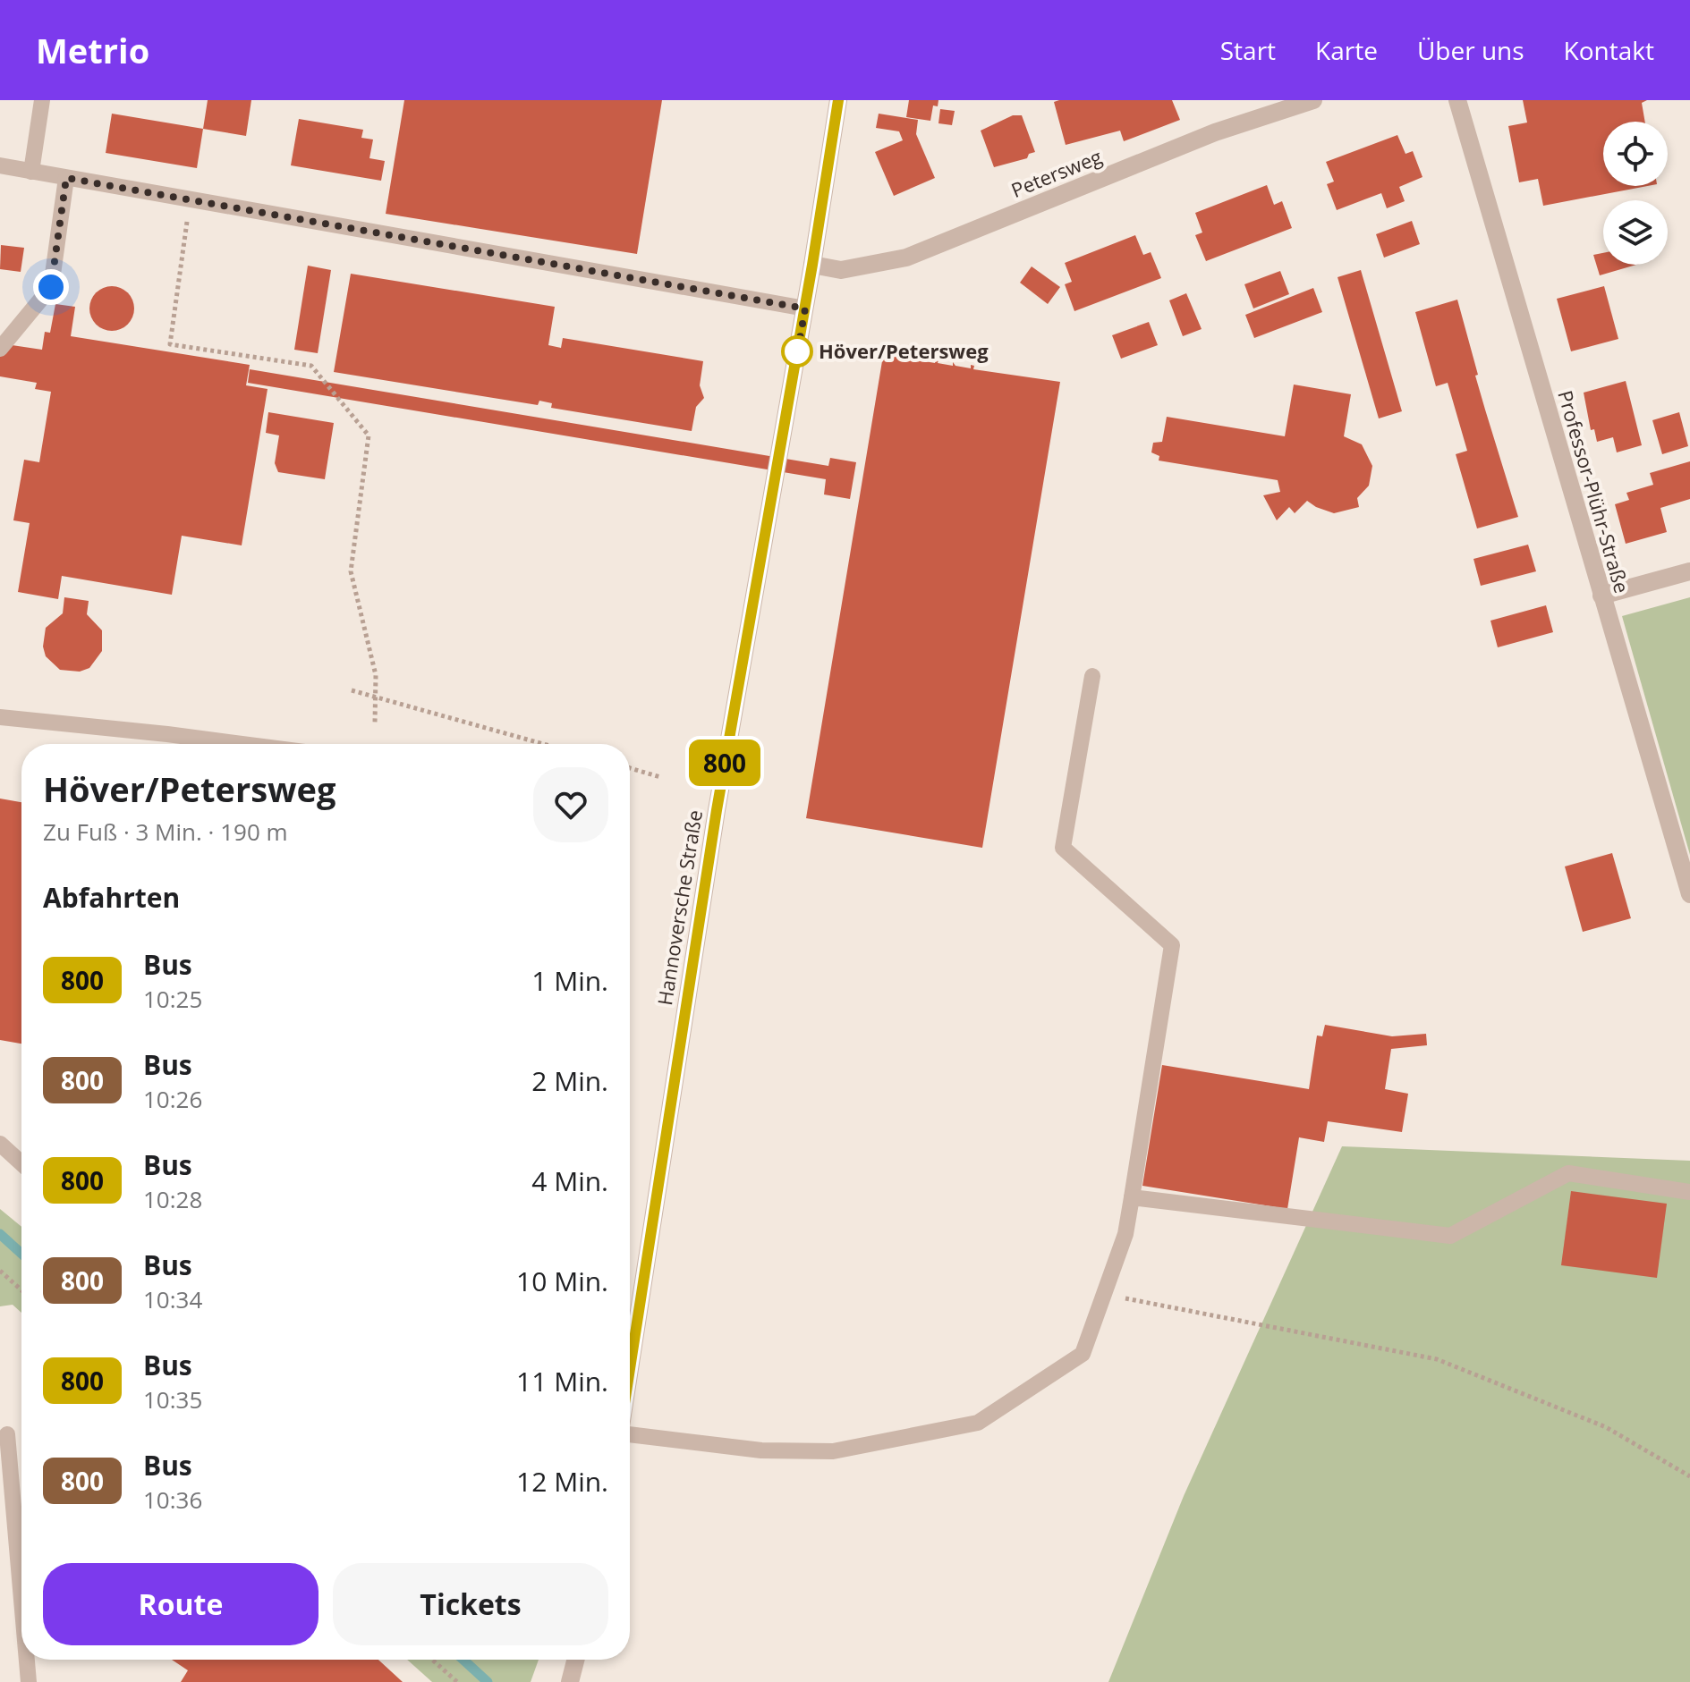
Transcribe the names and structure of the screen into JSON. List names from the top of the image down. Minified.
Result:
{"streets":{"street":["Petersweg","Professor-Plühr-Straße","Hannoversche Straße"]},"crossings":[["Petersweg","Hannoversche Straße"]],"places":["Höver/Petersweg"],"lines":["bus line 800"],"page":{"header":"Metrio","nav":["Start","Karte","Über uns","Kontakt"],"on_map":"800","heading":[["Höver/Petersweg","Zu Fuß · 3 Min. · 190 m"],"Abfahrten"],"list":[{"mark":"800","name":"Bus","note":"10:25","value":"1 Min."},{"mark":"800","name":"Bus","note":"10:26","value":"2 Min."},{"mark":"800","name":"Bus","note":"10:28","value":"4 Min."},{"mark":"800","name":"Bus","note":"10:34","value":"10 Min."},{"mark":"800","name":"Bus","note":"10:35","value":"11 Min."},{"mark":"800","name":"Bus","note":"10:36","value":"12 Min."}],"buttons":["Route","Tickets"]}}
